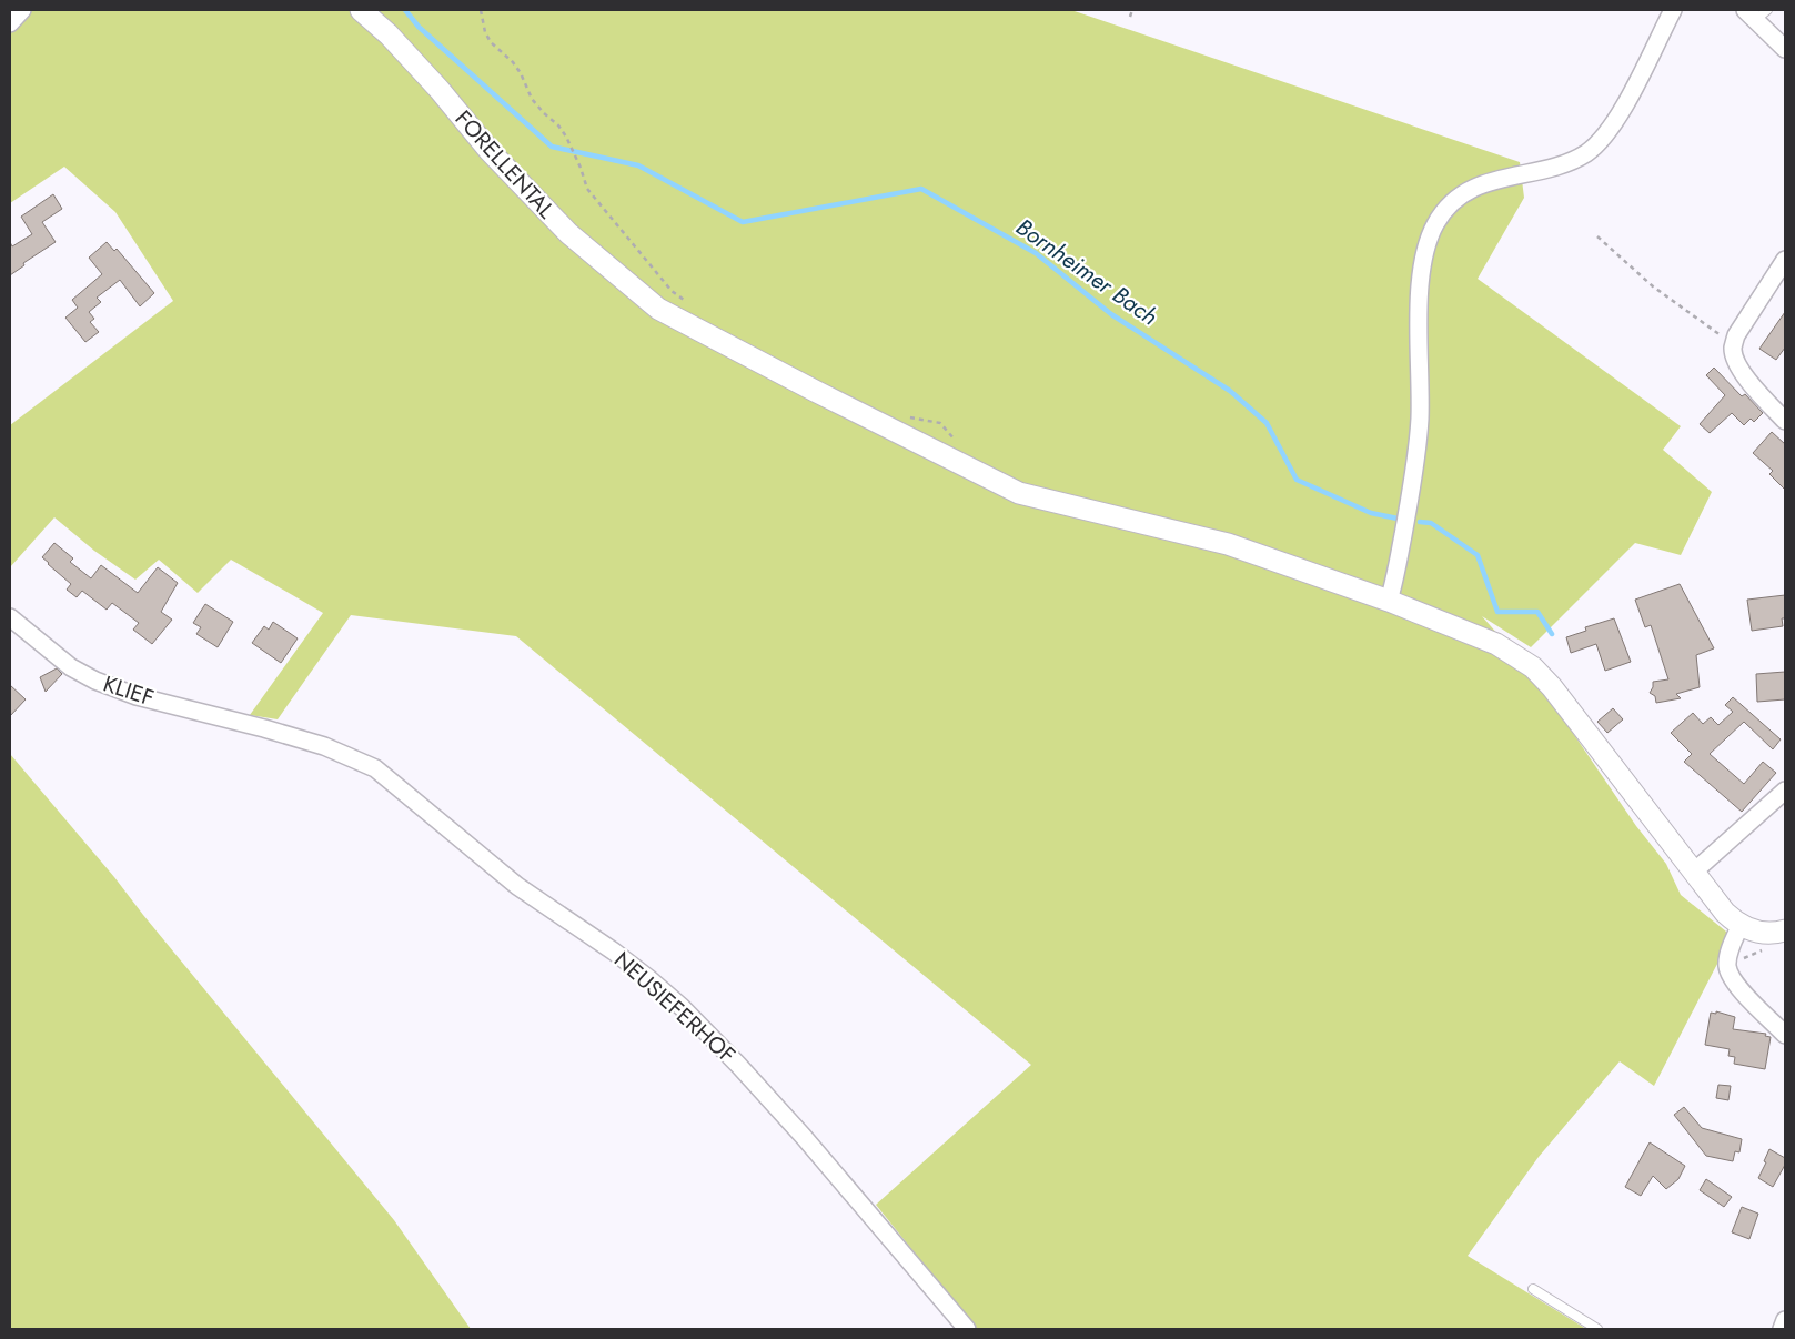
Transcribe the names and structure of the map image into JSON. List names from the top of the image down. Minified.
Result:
{"streets":{"street":["FORELLENTAL","KLIEF","NEUSIEFERHOF"]},"crossings":[["KLIEF","NEUSIEFERHOF"]],"water":["Bornheimer Bach"]}
